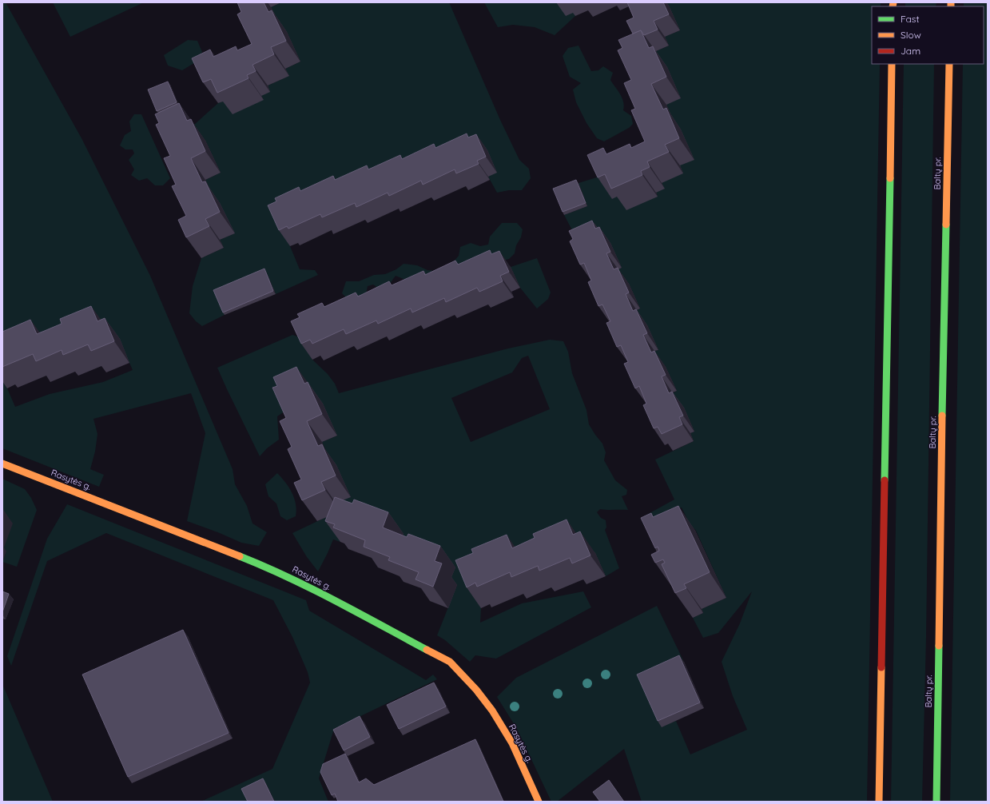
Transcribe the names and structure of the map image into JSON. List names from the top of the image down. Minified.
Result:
{"streets":{"main road":["Baltų pr.","Rasytės g."]},"legend":["Fast","Slow","Jam"]}
